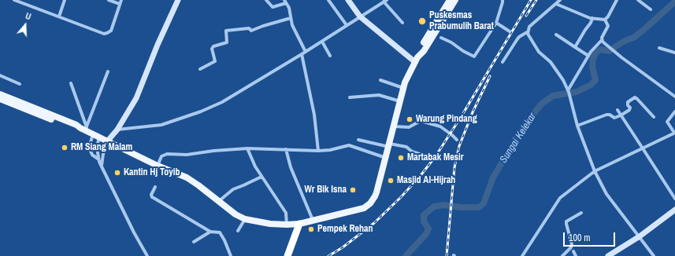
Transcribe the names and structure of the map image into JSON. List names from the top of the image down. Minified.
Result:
{"water":["Sungai Kelekar"],"places":["Puskesmas Prabumulih Barat","Warung Pindang","RM Siang Malam","Martabak Mesir","Kantin Hj Toyib","Masjid Al-Hijrah","Wr Bik Isna","Pempek Rehan"],"scale_bar":"100 m","north":"top"}
